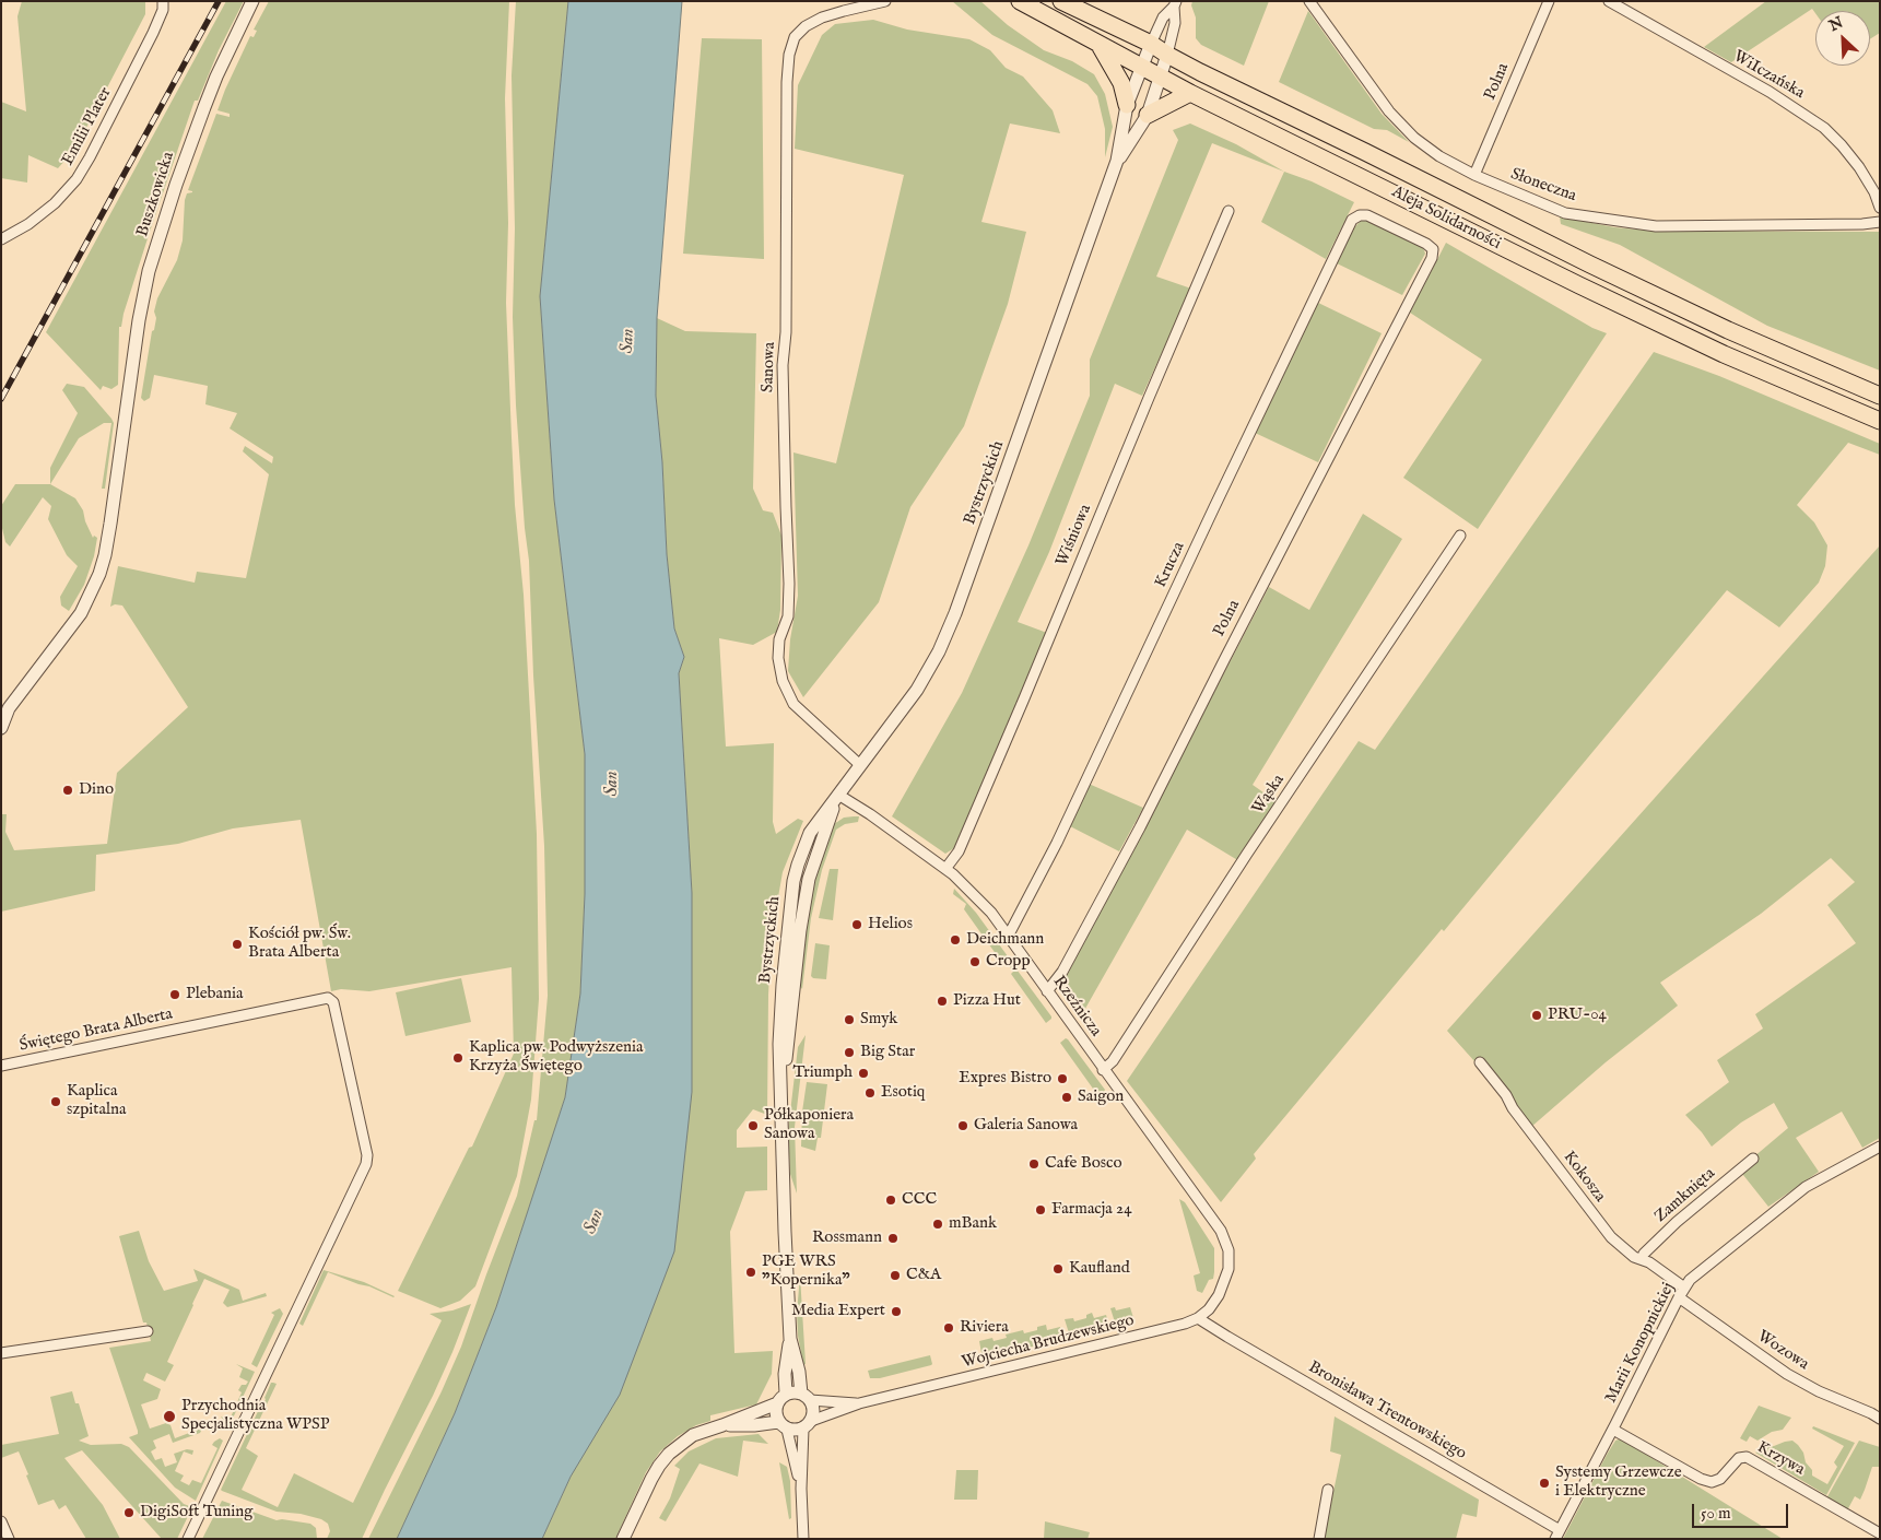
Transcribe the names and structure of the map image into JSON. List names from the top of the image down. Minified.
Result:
{"streets":{"highway":["Aleja Solidarności"],"street":["WiIczańska","Polna","Emilii Plater","Słoneczna","Buszkowicka","Sanowa","Bystrzyckich","Wiśniowa","Krucza","Wąska","Rzeźnicza","Świętego Brata Alberta","Kokosza","Zamknięta","Wojciecha Brudzewskiego","Marii Konopnickiej","Wozowa","Bronisława Trentowskiego","Krzywa"]},"crossings":[["Polna","Słoneczna"],["Polna","Krucza"],["Polna","Rzeźnicza"],["Sanowa","Bystrzyckich"],["Bystrzyckich","Rzeźnicza"],["Bystrzyckich","Wojciecha Brudzewskiego"],["Wiśniowa","Rzeźnicza"],["Krucza","Rzeźnicza"],["Wąska","Rzeźnicza"],["Rzeźnicza","Wojciecha Brudzewskiego"],["Rzeźnicza","Bronisława Trentowskiego"],["Kokosza","Zamknięta"],["Kokosza","Marii Konopnickiej"],["Wojciecha Brudzewskiego","Bronisława Trentowskiego"],["Marii Konopnickiej","Wozowa"],["Marii Konopnickiej","Bronisława Trentowskiego"],["Marii Konopnickiej","Krzywa"]],"water":["San"],"places":["Dino","Helios","Deichmann","Kościół pw. Św. Brata Alberta","Cropp","Plebania","Pizza Hut","PRU-04","Smyk","Big Star","Kaplica pw. Podwyższenia Krzyża Świętego","Triumph","Expres Bistro","Esotiq","Saigon","Kaplica szpitalna","Półkaponiera Sanowa","Galeria Sanowa","Cafe Bosco","CCC","Farmacja 24","mBank","Rossmann","Kaufland","PGE WRS \"Kopernika\"","C&A","Media Expert","Riviera","Przychodnia Specjalistyczna WPSP","Systemy Grzewcze i Elektryczne","DigiSoft Tuning"],"scale_bar":"50 m","north":"top left"}
